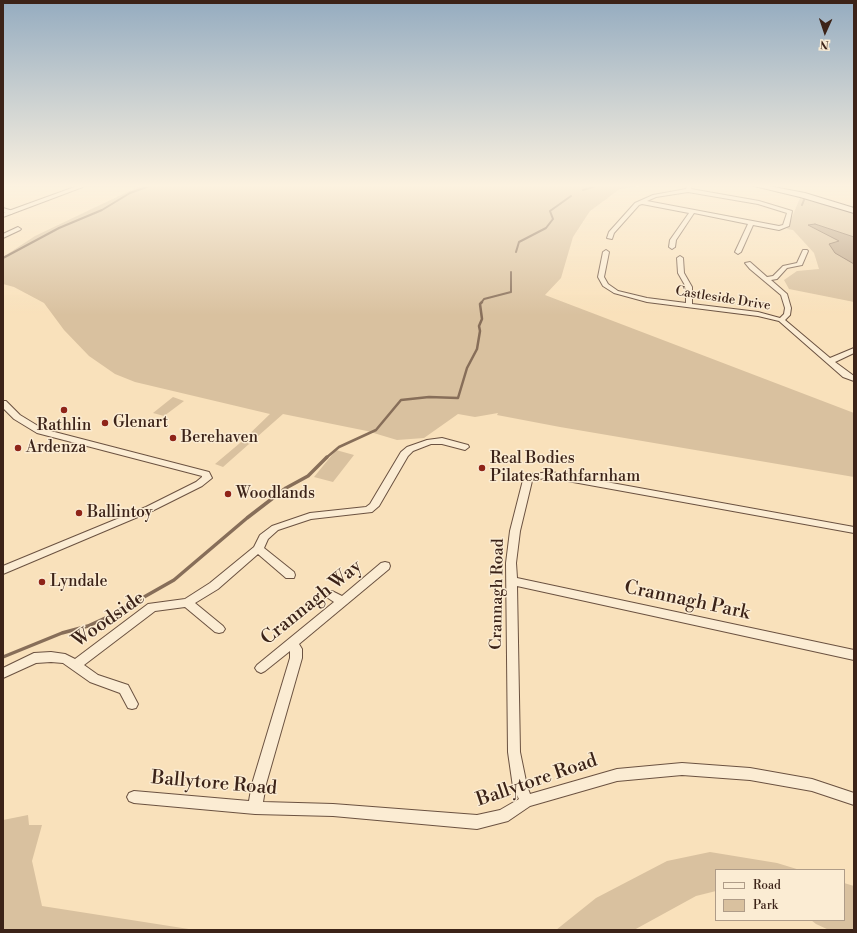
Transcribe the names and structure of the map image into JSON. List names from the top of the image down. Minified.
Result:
{"streets":{"street":["Castleside Drive","Crannagh Road","Crannagh Park","Crannagh Way","Woodside","Ballytore Road"]},"crossings":[["Crannagh Road","Crannagh Park"],["Crannagh Road","Ballytore Road"]],"places":["Rathlin","Glenart","Berehaven","Ardenza","Real Bodies Pilates Rathfarnham","Woodlands","Ballintoy","Lyndale"],"legend":["Road","Park"],"north":"bottom"}
